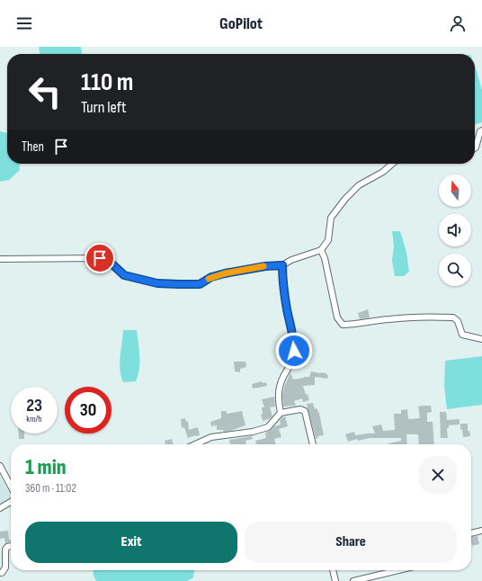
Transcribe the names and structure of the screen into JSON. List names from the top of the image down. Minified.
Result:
{"north":"top","page":{"header":"GoPilot","turn":["110 m","Turn left"],"then":"Then","speed":"23 km/h","limit":"30","heading":["1 min","360 m · 11:02"],"buttons":["Exit","Share"]}}
